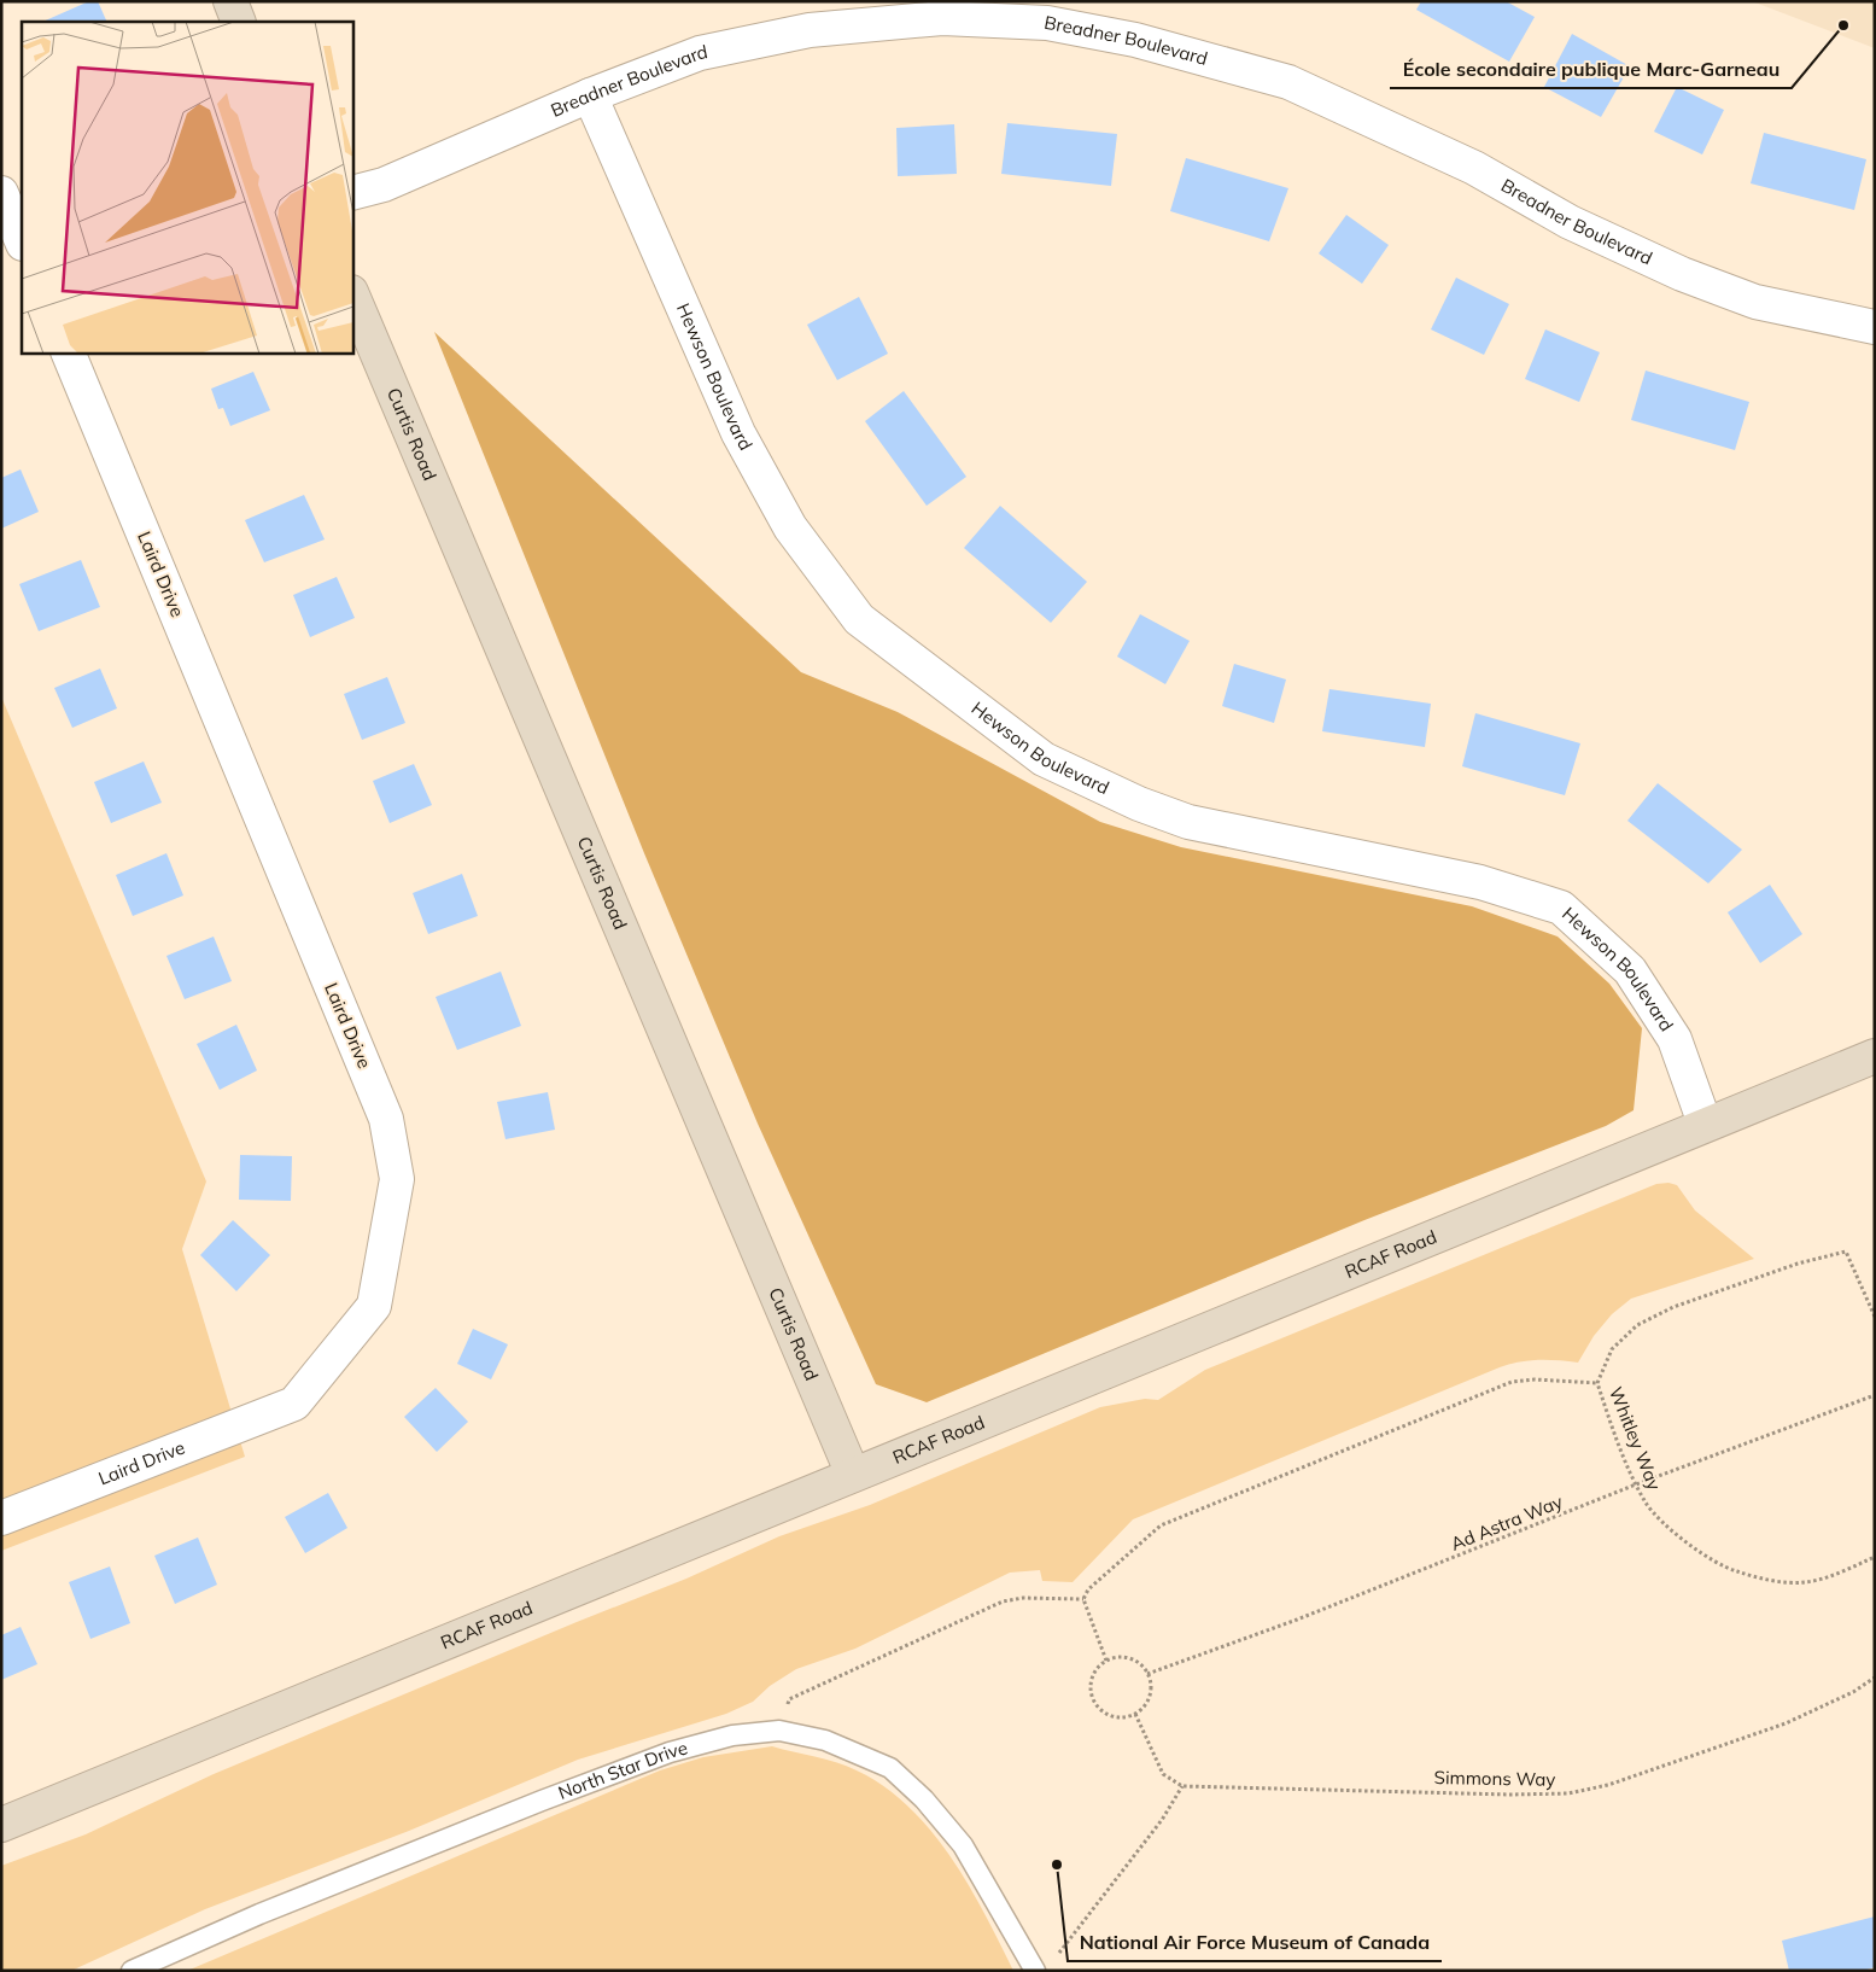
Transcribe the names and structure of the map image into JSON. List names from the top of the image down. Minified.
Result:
{"streets":{"main road":["Curtis Road","RCAF Road"],"street":["Breadner Boulevard","Hewson Boulevard","Laird Drive"],"lane":["North Star Drive"],"path":["Whitley Way","Ad Astra Way","Simmons Way"]},"crossings":[["Breadner Boulevard","Hewson Boulevard"],["Hewson Boulevard","RCAF Road"],["Curtis Road","RCAF Road"],["Whitley Way","Ad Astra Way"]],"places":["École secondaire publique Marc-Garneau","National Air Force Museum of Canada"]}
